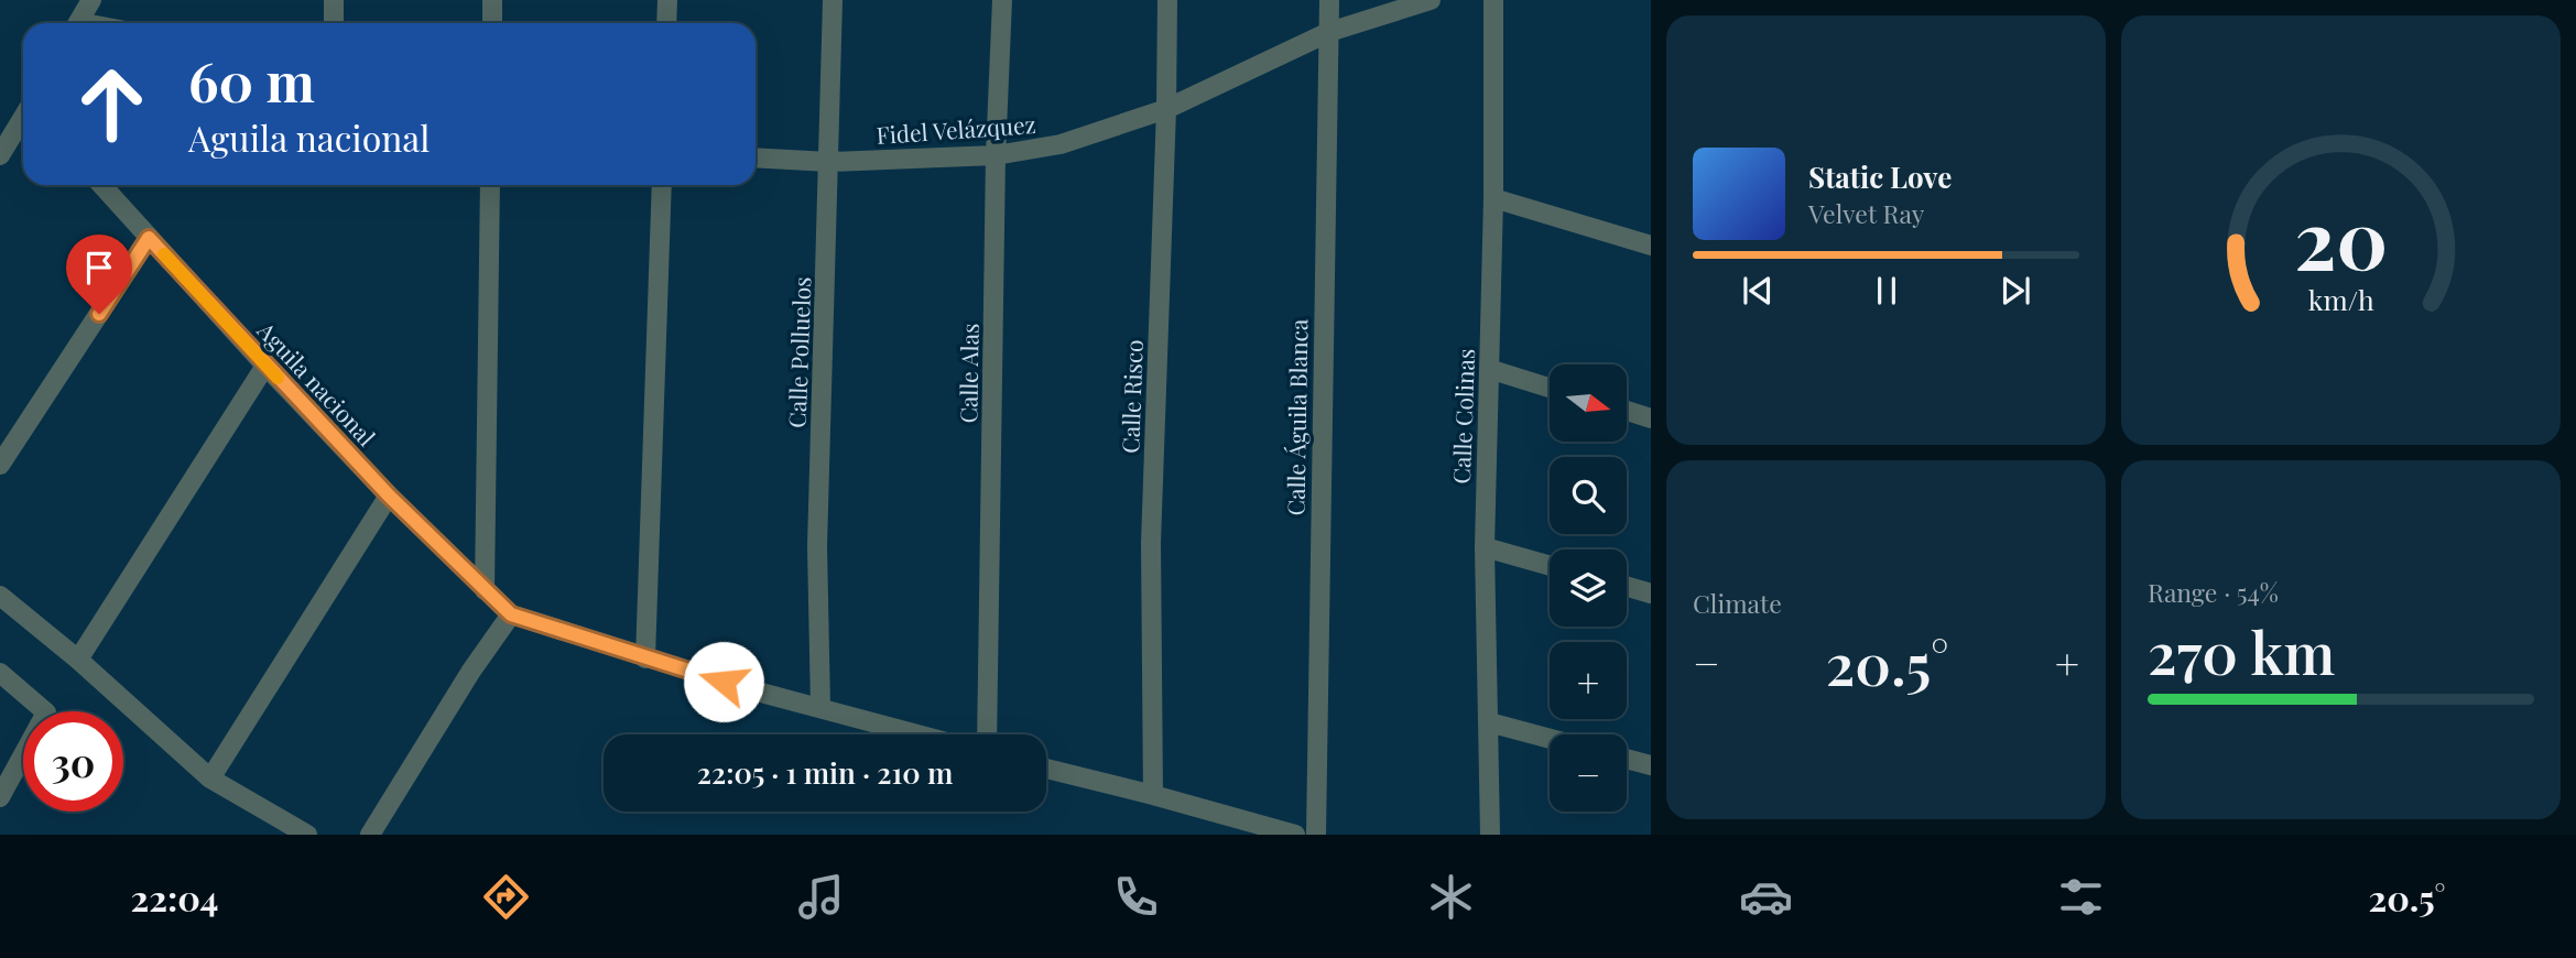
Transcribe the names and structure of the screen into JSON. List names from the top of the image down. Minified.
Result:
{"streets":{"street":["Fidel Velázquez","Calle Polluelos","Calle Alas","Aguila nacional","Calle Risco","Calle Colinas","Calle Águila Blanca"]},"crossings":[["Fidel Velázquez","Calle Polluelos"],["Fidel Velázquez","Calle Alas"],["Fidel Velázquez","Calle Risco"],["Fidel Velázquez","Calle Águila Blanca"]],"north":"right","page":{"turn":["60 m","Aguila nacional"],"song":["Static Love","Velvet Ray"],"map_buttons":["+","−"],"tile":["Climate",["Range · 54%","270 km"]],"heat":["−","20.5°","+"],"limit":"30","trip":"22:05 · 1 min · 210 m","tabs":["22:04","20.5°"],"gauge":["20","km/h"]}}
